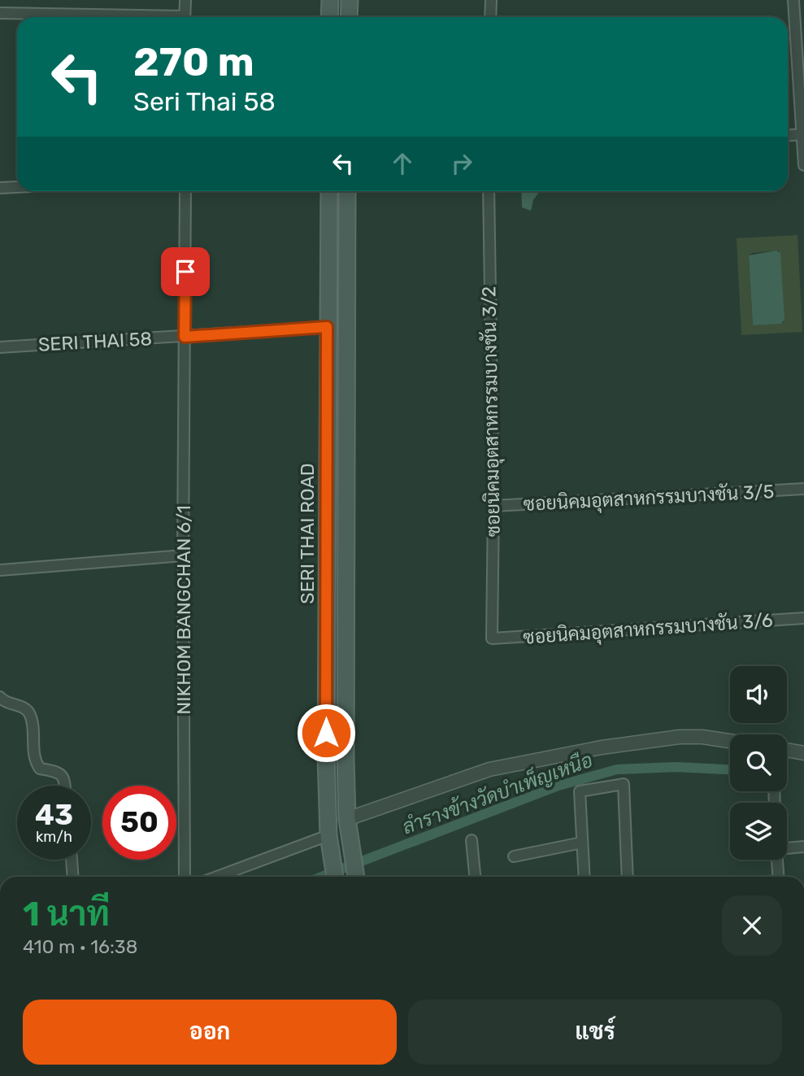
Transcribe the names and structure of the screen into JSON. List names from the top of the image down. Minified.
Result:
{"streets":{"main road":["SERI THAI ROAD"],"street":["SERI THAI 58","ซอยนิคมอุตสาหกรรมบางชัน 3/2","ซอยนิคมอุตสาหกรรมบางชัน 3/5","NIKHOM BANGCHAN 6/1","ซอยนิคมอุตสาหกรรมบางชัน 3/6"]},"crossings":[["SERI THAI 58","SERI THAI ROAD"],["SERI THAI 58","NIKHOM BANGCHAN 6/1"],["ซอยนิคมอุตสาหกรรมบางชัน 3/2","ซอยนิคมอุตสาหกรรมบางชัน 3/5"],["ซอยนิคมอุตสาหกรรมบางชัน 3/2","ซอยนิคมอุตสาหกรรมบางชัน 3/6"]],"water":["ลำรางข้างวัดบำเพ็ญเหนือ"],"page":{"turn":["270 m","Seri Thai 58"],"speed":"43 km/h","limit":"50","heading":["1 นาที","410 m · 16:38"],"buttons":["ออก","แชร์"]}}
